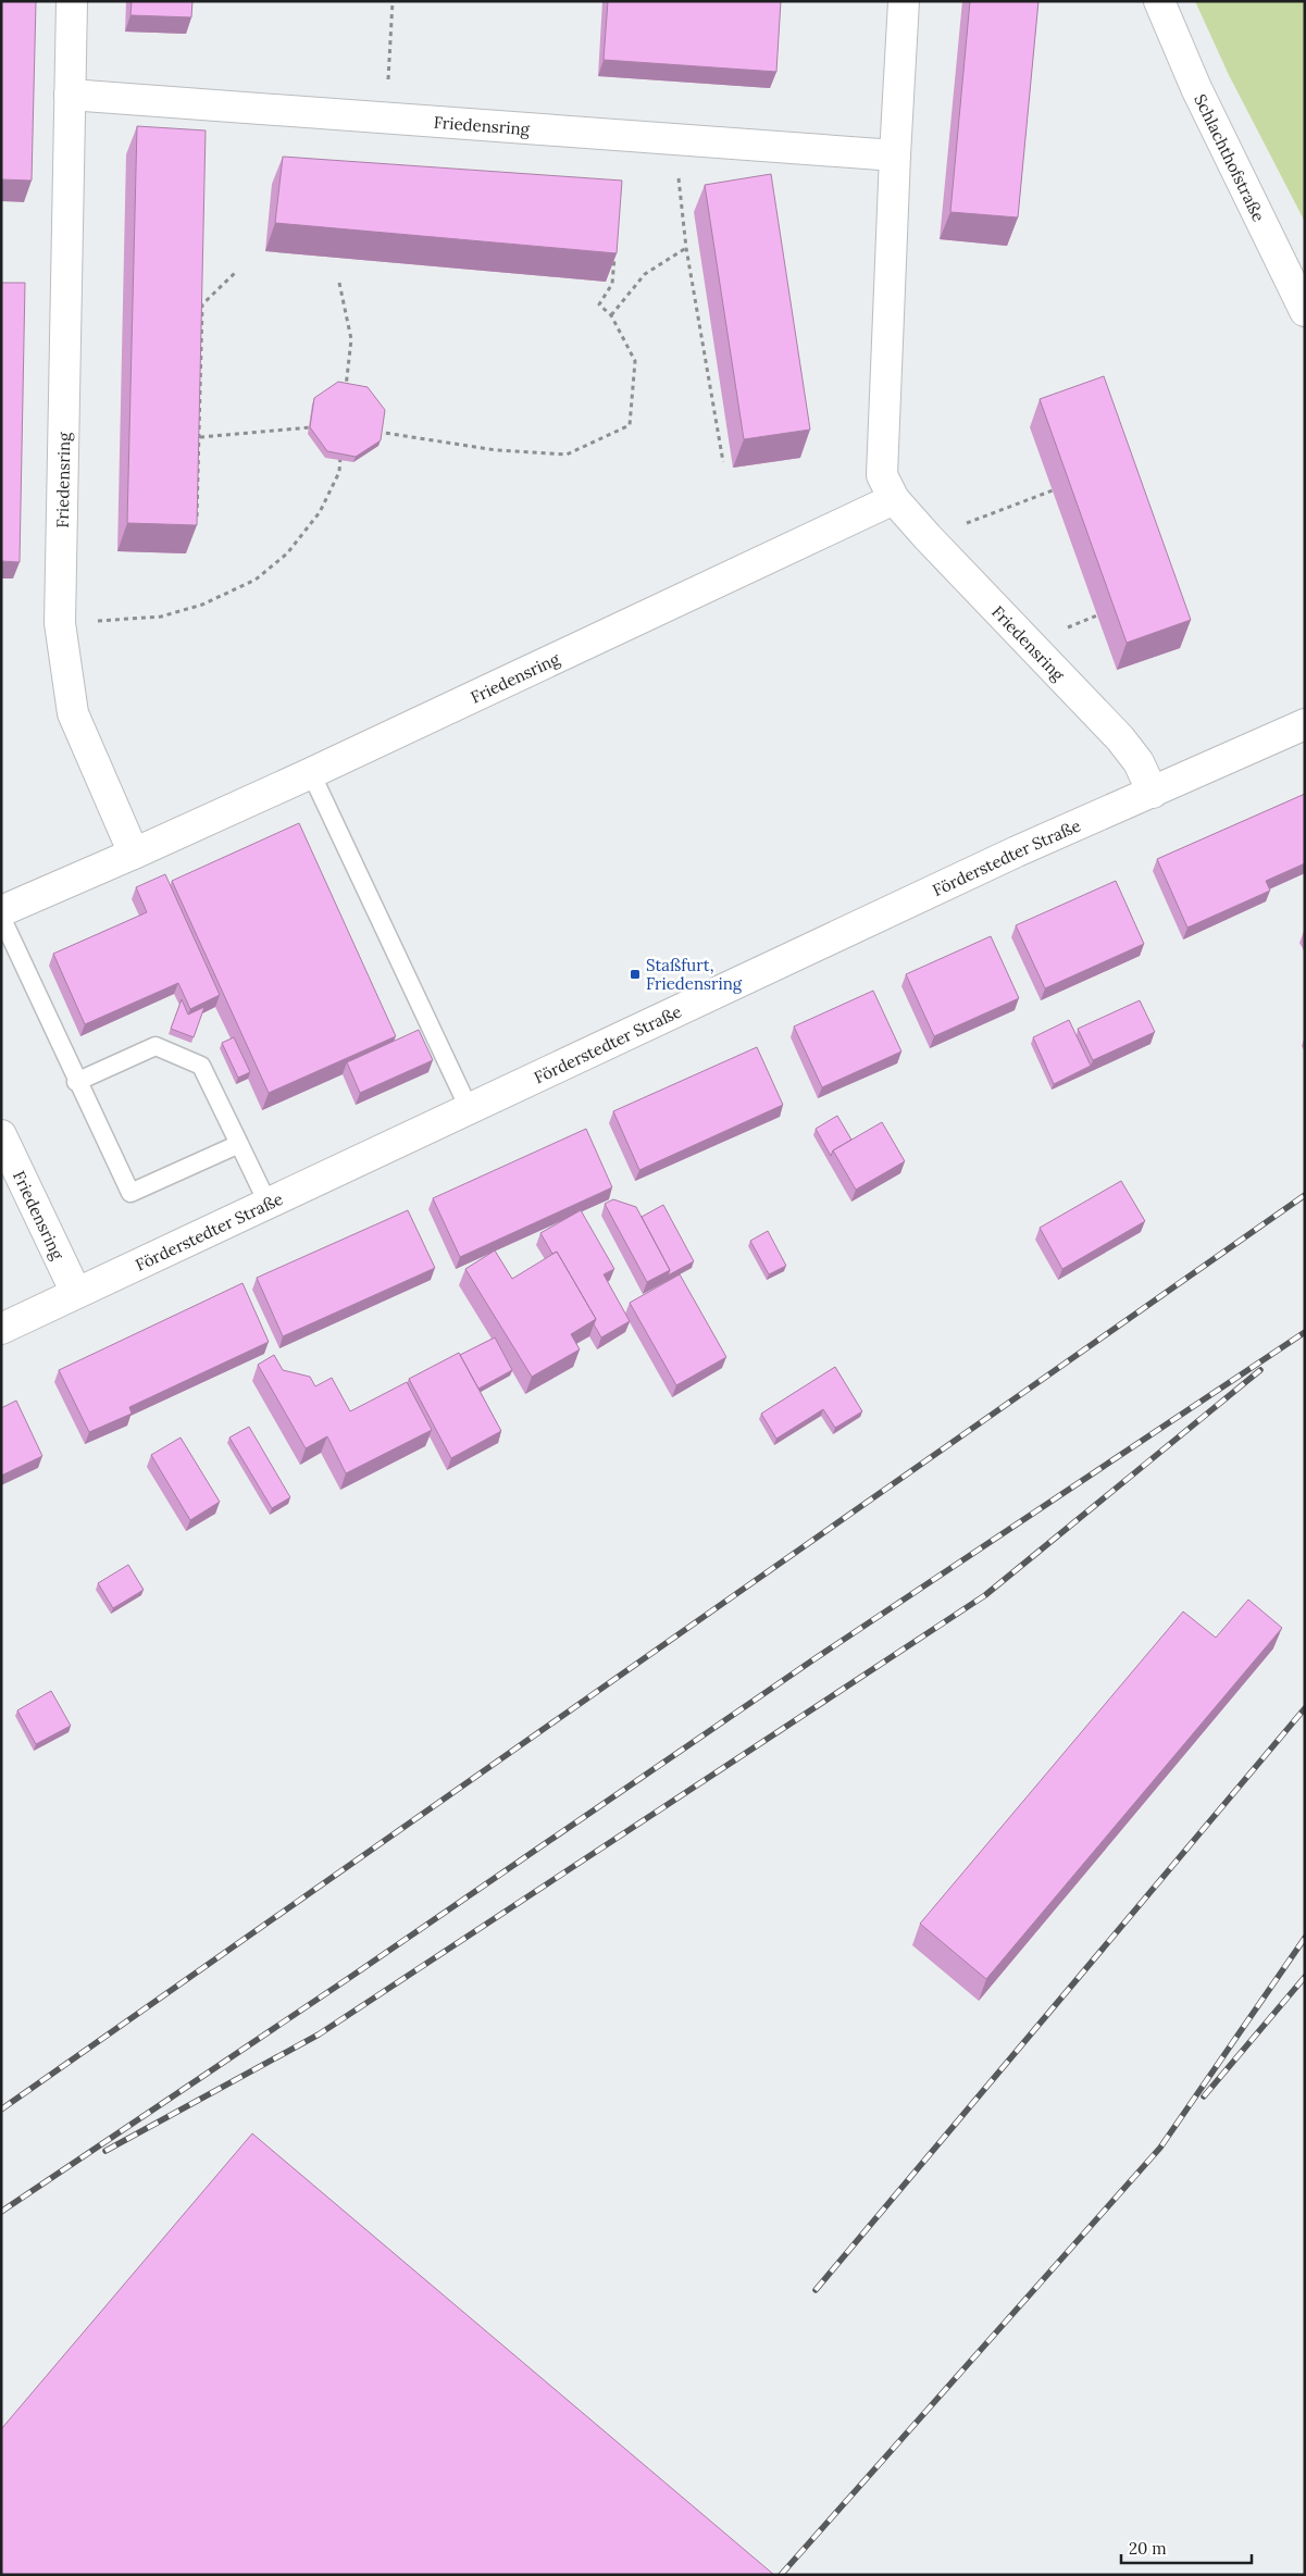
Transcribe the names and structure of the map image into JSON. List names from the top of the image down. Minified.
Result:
{"streets":{"street":["Friedensring","Schlachthofstraße","Förderstedter Straße"]},"crossings":[["Friedensring","Förderstedter Straße"]],"places":{"transit":["Staßfurt, Friedensring"]},"scale_bar":"20 m"}
